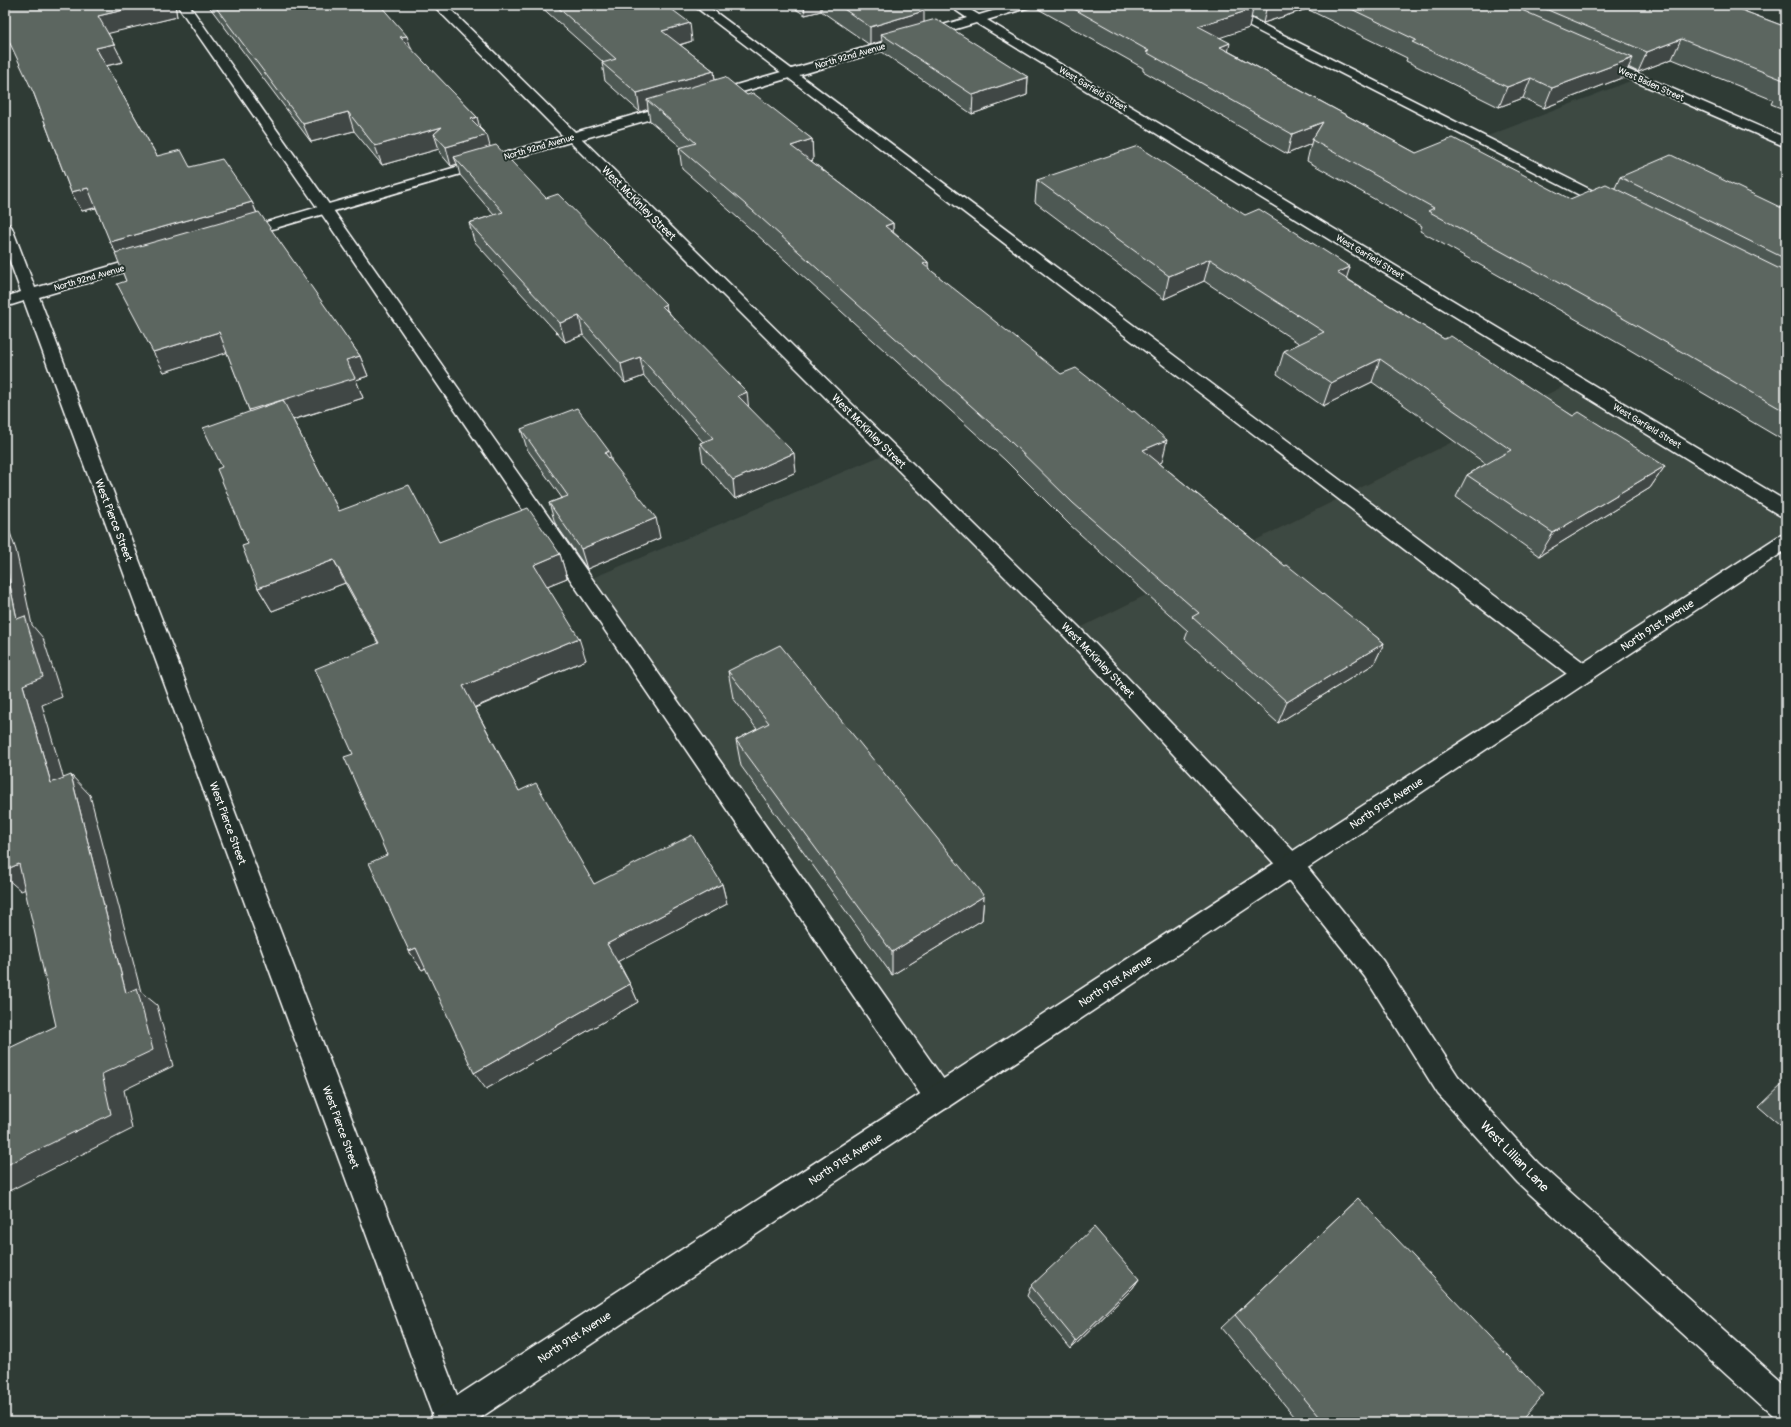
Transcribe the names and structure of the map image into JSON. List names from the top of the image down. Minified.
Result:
{"streets":{"street":["North 92nd Avenue","West Baden Street","West Garfield Street","West McKinley Street","West Pierce Street","North 91st Avenue","West Lillian Lane"]},"crossings":[["North 92nd Avenue","West Garfield Street"],["North 92nd Avenue","West McKinley Street"],["North 92nd Avenue","West Pierce Street"],["West McKinley Street","North 91st Avenue"],["West McKinley Street","West Lillian Lane"],["West Pierce Street","North 91st Avenue"],["North 91st Avenue","West Lillian Lane"]]}
